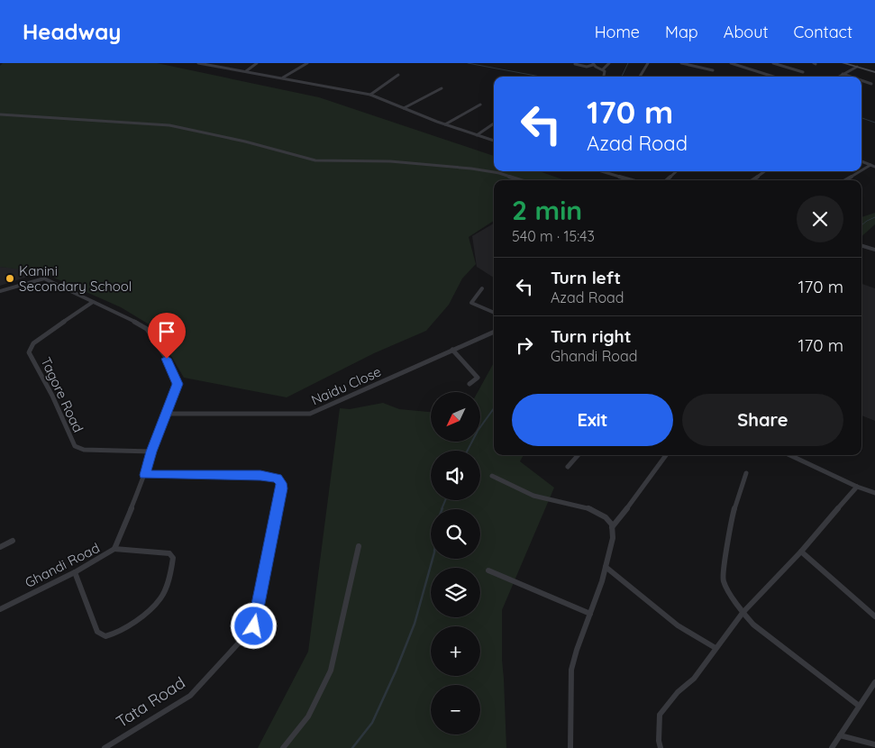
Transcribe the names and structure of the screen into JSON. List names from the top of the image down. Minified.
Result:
{"streets":{"street":["Naidu Close","Tagore Road","Ghandi Road","Tata Road"]},"crossings":[["Naidu Close","Tagore Road"],["Naidu Close","Ghandi Road"],["Tagore Road","Ghandi Road"],["Ghandi Road","Tata Road"]],"places":["Kanini Secondary School"],"north":"bottom left","page":{"header":"Headway","nav":["Home","Map","About","Contact"],"turn":["170 m","Azad Road"],"heading":["2 min","540 m · 15:43"],"list":[{"name":"Turn left","note":"Azad Road","value":"170 m"},{"name":"Turn right","note":"Ghandi Road","value":"170 m"}],"buttons":["Exit","Share"],"map_buttons":["+","−"]}}
